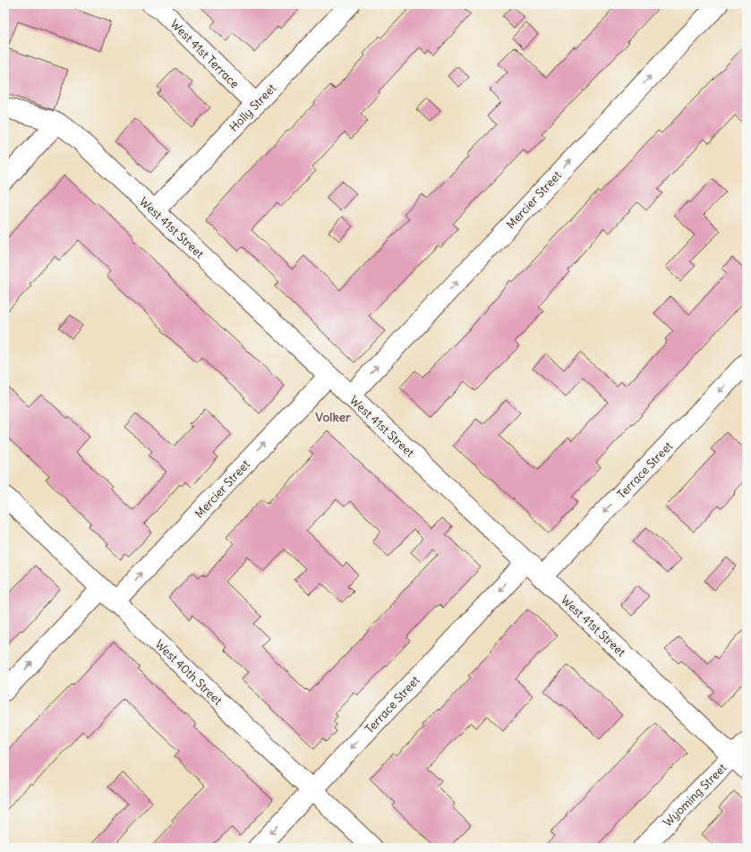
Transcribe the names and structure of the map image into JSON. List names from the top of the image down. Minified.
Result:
{"streets":{"street":["West 41st Terrace","Holly Street","Mercier Street","West 41st Street","Terrace Street","West 40th Street","Wyoming Street"]},"crossings":[["West 41st Terrace","Holly Street"],["Holly Street","West 41st Street"],["Mercier Street","West 41st Street"],["Mercier Street","West 40th Street"],["West 41st Street","Terrace Street"],["West 41st Street","Wyoming Street"],["Terrace Street","West 40th Street"]],"one_way":["Mercier Street","Terrace Street"],"districts":["Volker"]}
